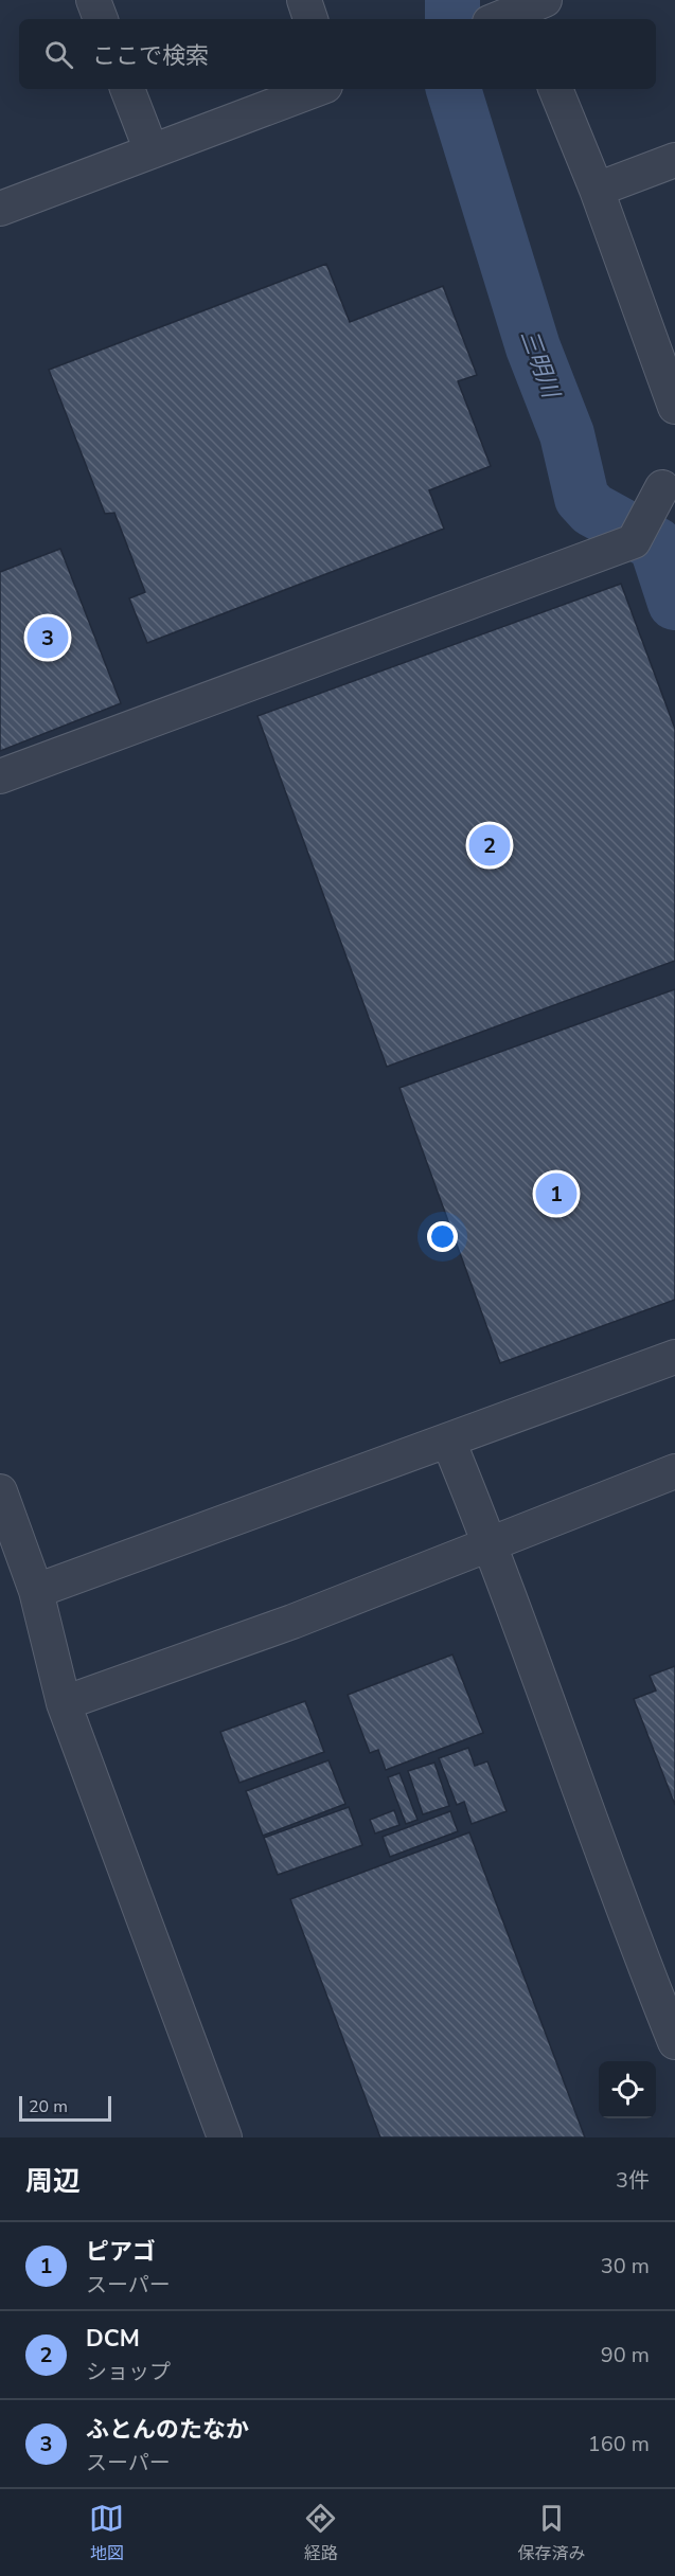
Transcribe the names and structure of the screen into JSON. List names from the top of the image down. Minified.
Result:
{"water":["三明川"],"scale_bar":"20 m","page":{"search":"ここで検索","pins":["3","2","1"],"scale":"20 m","heading":["周辺","3件"],"list":[{"mark":"1","name":"ピアゴ","note":"スーパー","value":"30 m"},{"mark":"2","name":"DCM","note":"ショップ","value":"90 m"},{"mark":"3","name":"ふとんのたなか","note":"スーパー","value":"160 m"}],"nav":["地図","経路","保存済み"]}}
